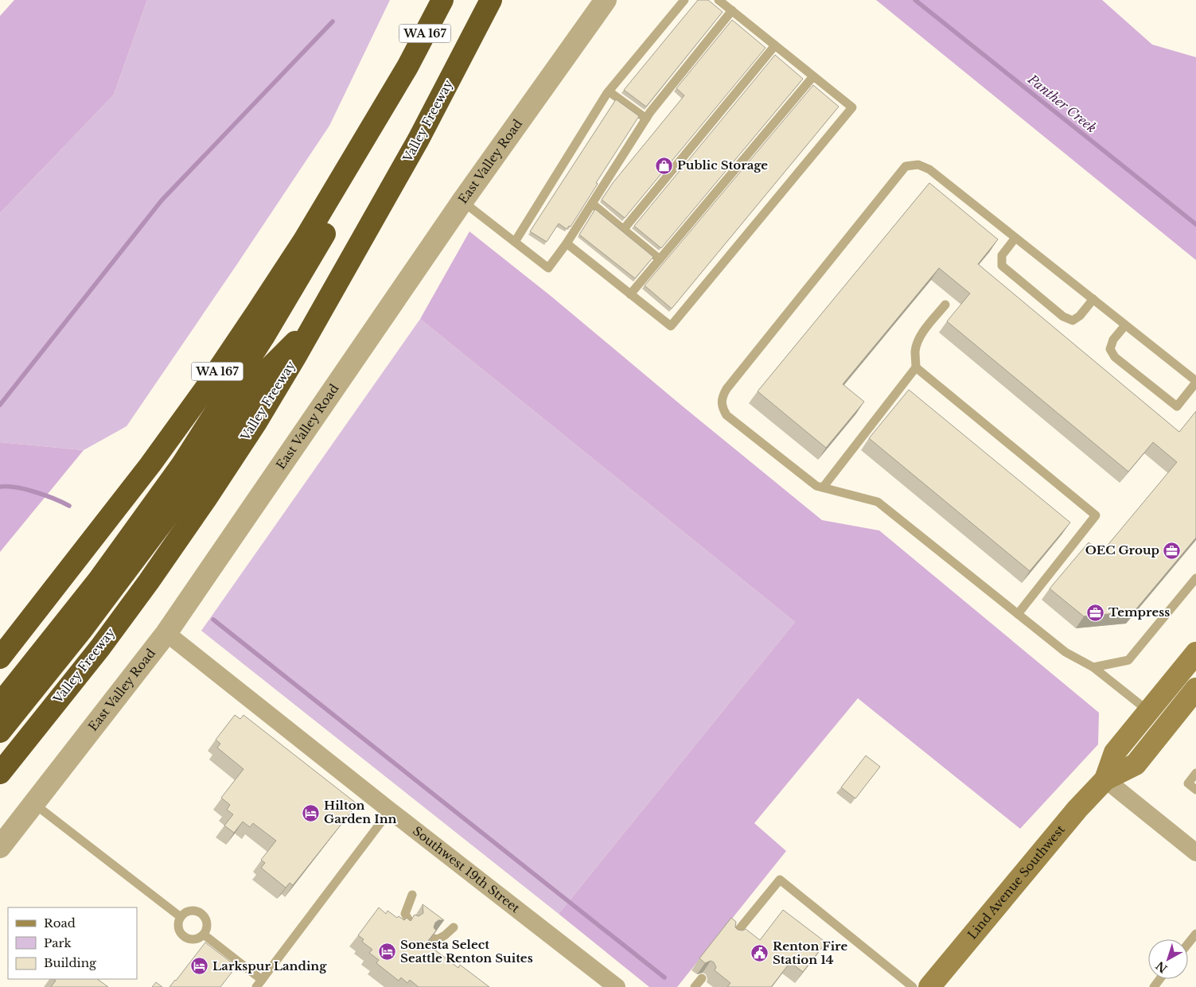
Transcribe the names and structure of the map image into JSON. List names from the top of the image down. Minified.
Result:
{"streets":{"highway":["WA 167","Valley Freeway"],"main road":["Lind Avenue Southwest"],"street":["East Valley Road","Southwest 19th Street"]},"crossings":[["East Valley Road","Southwest 19th Street"]],"water":["Panther Creek"],"places":{"shop":["Public Storage"],"office":["OEC Group","Tempress"],"hotel":["Hilton Garden Inn","Sonesta Select Seattle Renton Suites","Larkspur Landing"],"public building":["Renton Fire Station 14"]},"legend":["Road","Park","Building"],"north":"bottom left"}
